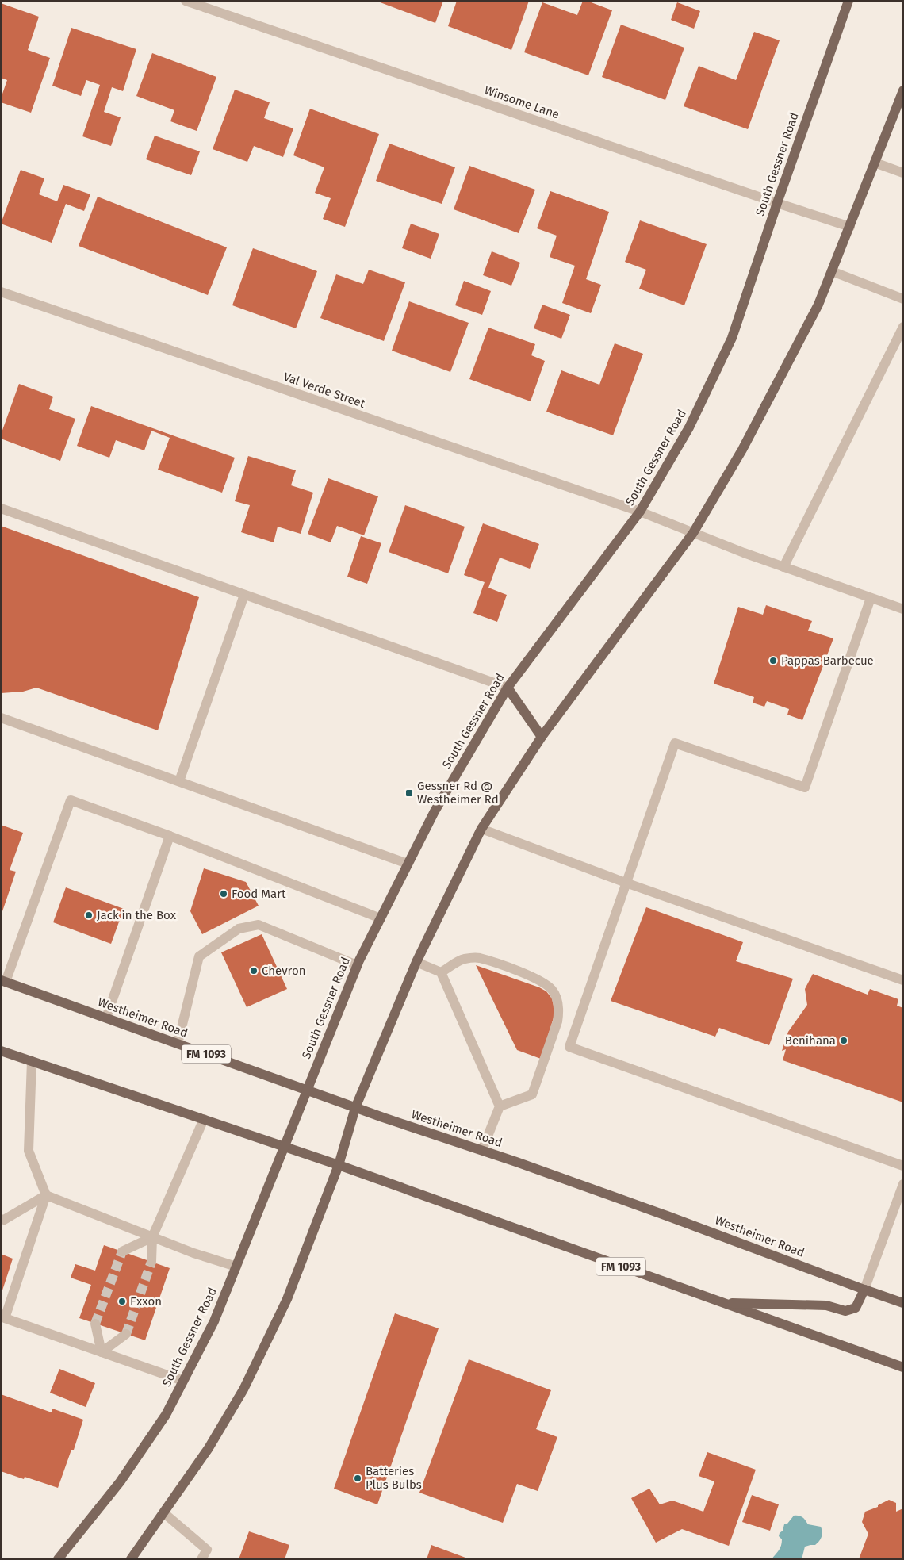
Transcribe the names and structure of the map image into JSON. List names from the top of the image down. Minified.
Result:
{"streets":{"main road":["South Gessner Road","Westheimer Road","FM 1093"],"street":["Winsome Lane","Val Verde Street"]},"crossings":[["Winsome Lane","South Gessner Road"],["South Gessner Road","Val Verde Street"],["South Gessner Road","Westheimer Road"],["South Gessner Road","FM 1093"]],"places":{"other":["Pappas Barbecue","Food Mart","Jack in the Box","Chevron","Benihana","Exxon","Batteries Plus Bulbs"],"transit":["Gessner Rd @ Westheimer Rd"]}}
